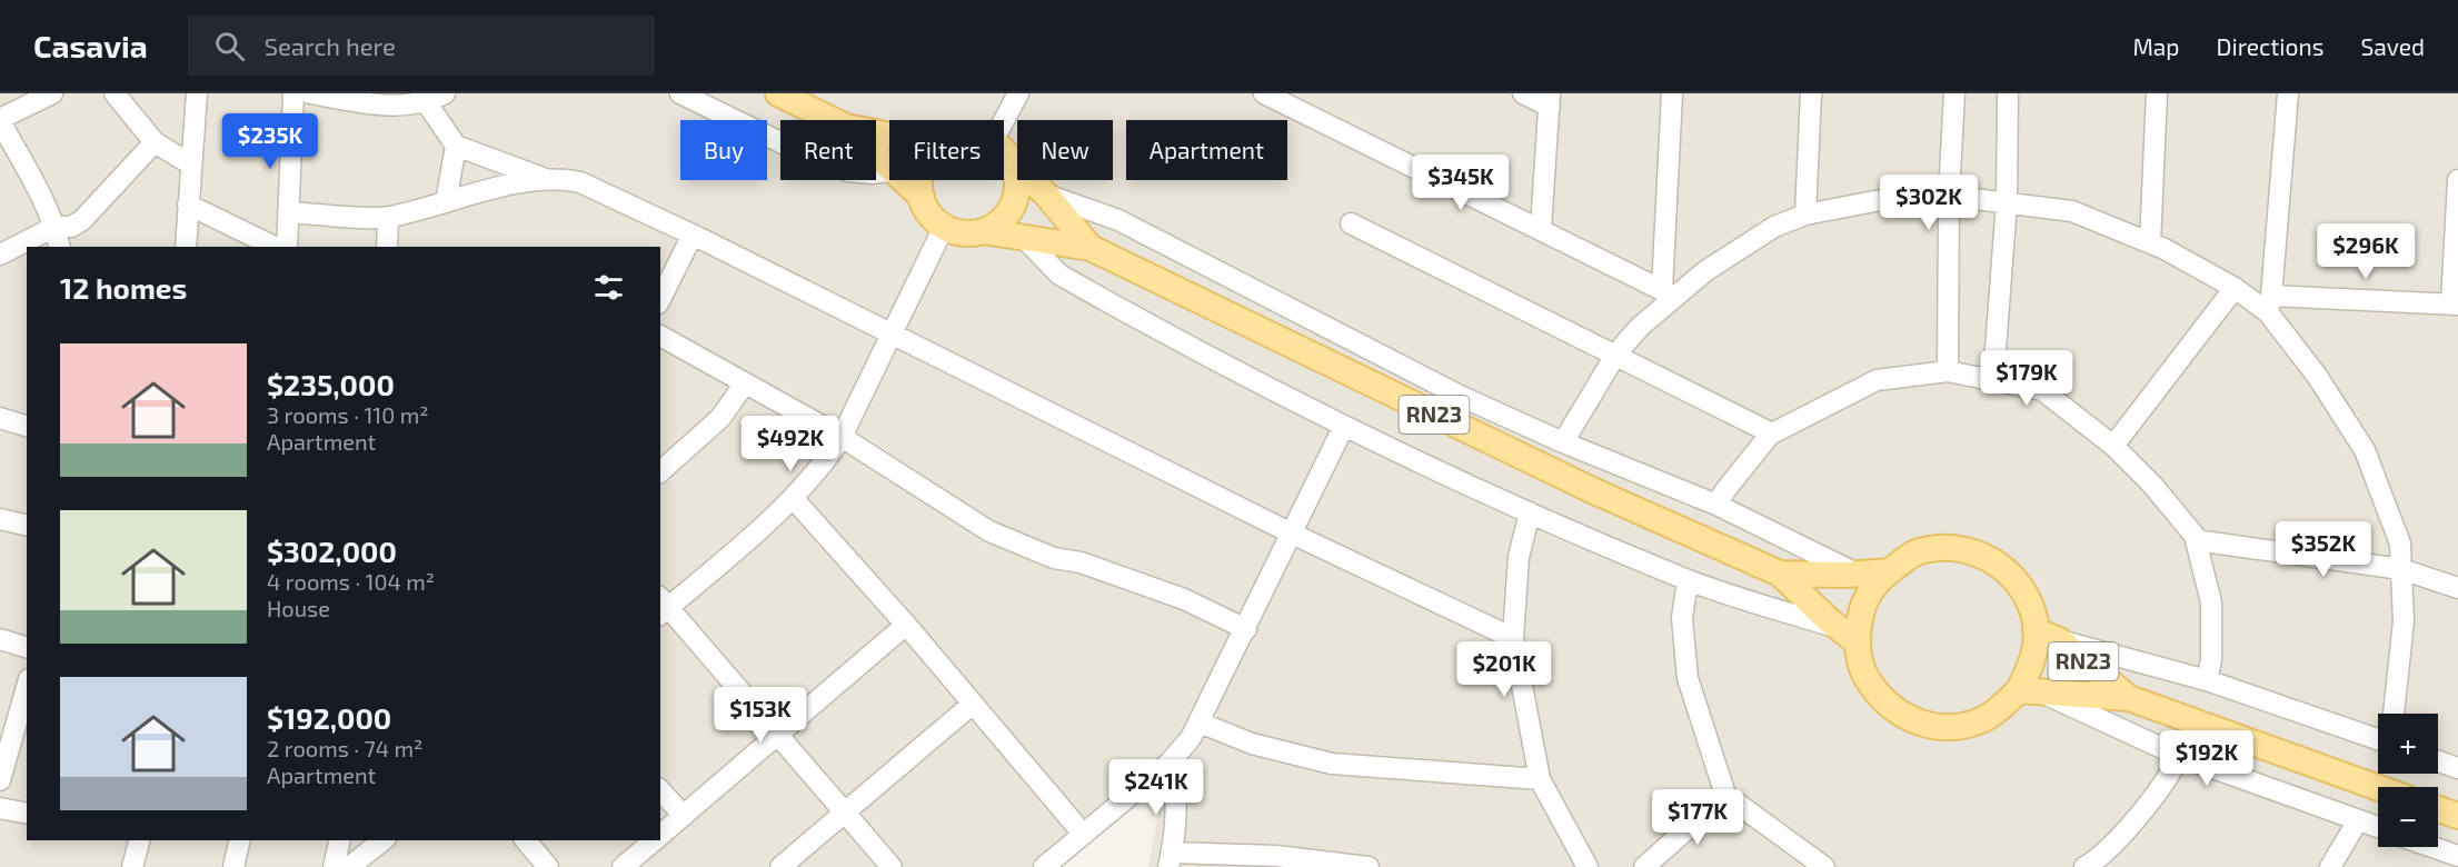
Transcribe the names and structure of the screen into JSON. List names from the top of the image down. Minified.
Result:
{"streets":{"main road":["RN23"]},"page":{"header":"Casavia","search":"Search here","nav":["Map","Directions","Saved"],"price":["$235K","$345K","$302K","$296K","$179K","$492K","$352K","$201K","$153K","$192K","$241K","$177K"],"chip":["Buy","Rent","Filters","New","Apartment"],"heading":"12 homes","list":[{"name":"$235,000","note":"3 rooms · 110 m² · Apartment"},{"name":"$302,000","note":"4 rooms · 104 m² · House"},{"name":"$192,000","note":"2 rooms · 74 m² · Apartment"}],"map_buttons":["+","−"]}}
